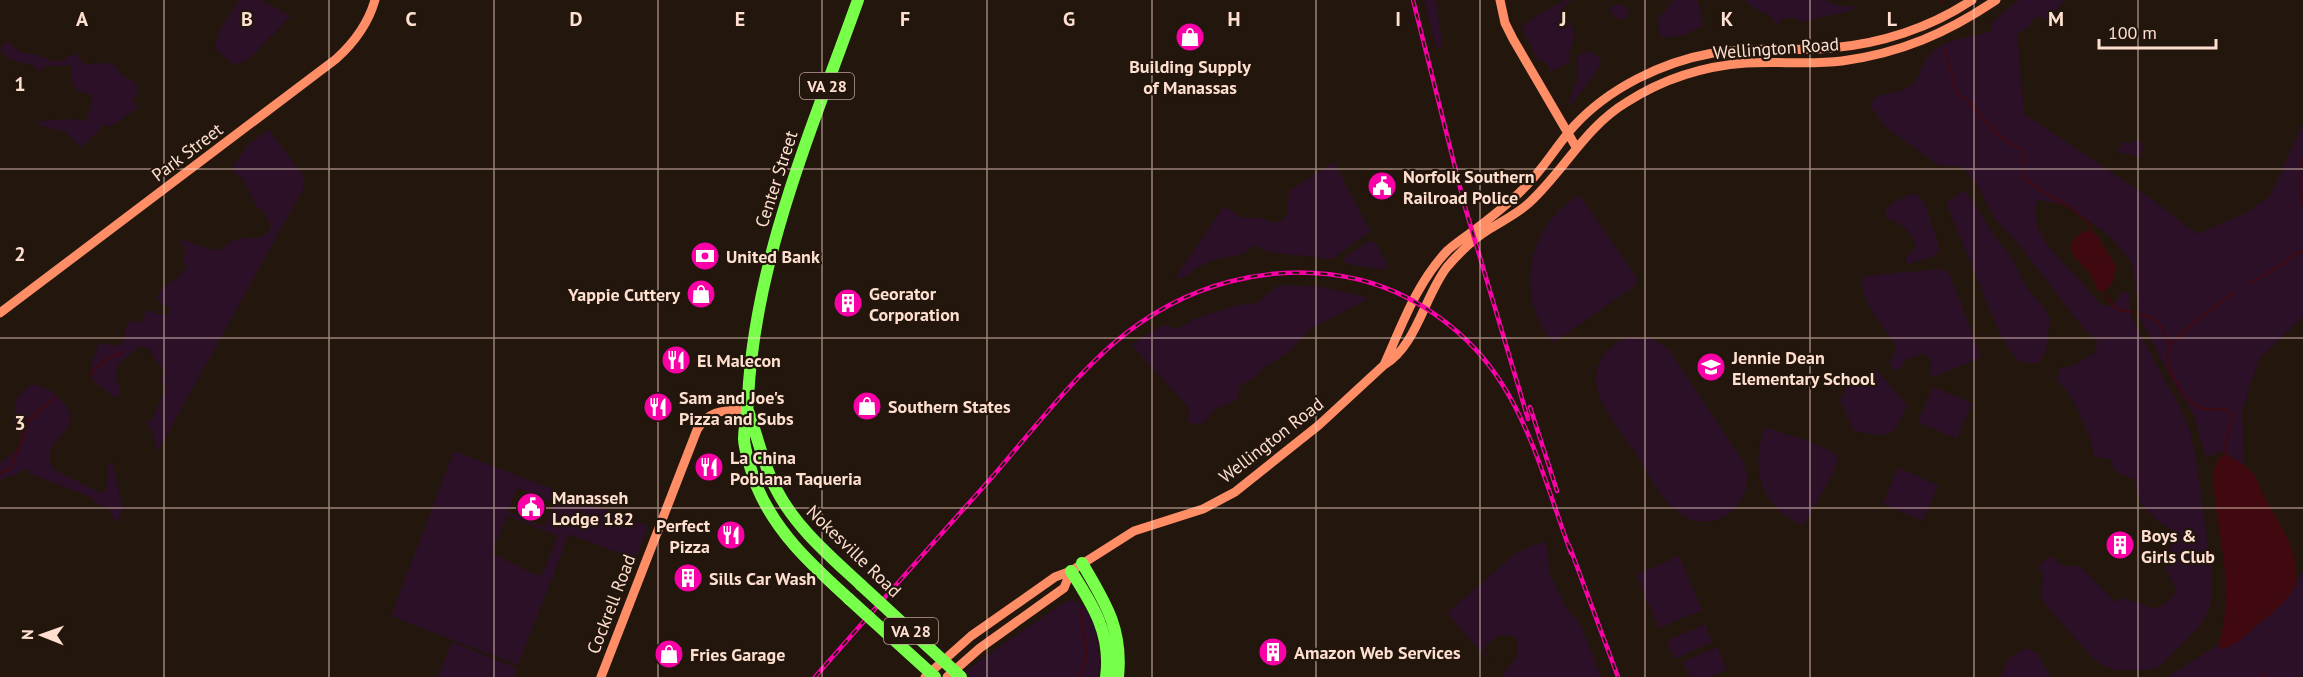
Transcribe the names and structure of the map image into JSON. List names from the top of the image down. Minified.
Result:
{"streets":{"highway":["VA 28","Center Street","Nokesville Road"],"main road":["Wellington Road","Park Street","Cockrell Road"]},"crossings":[["Center Street","Nokesville Road"],["Center Street","Cockrell Road"],["Nokesville Road","Cockrell Road"]],"places":{"shop":["Building Supply of Manassas","Yappie Cuttery","Southern States","Fries Garage"],"public building":["Norfolk Southern Railroad Police","Manasseh Lodge 182"],"bank":["United Bank"],"building":["Georator Corporation","Boys & Girls Club","Sills Car Wash","Amazon Web Services"],"restaurant":["El Malecon","Sam and Joe's Pizza and Subs","La China Poblana Taqueria","Perfect Pizza"],"school or university":["Jennie Dean Elementary School"]},"scale_bar":"100 m","north":"left","grid":{"columns":["A","B","C","D","E","F","G","H","I","J","K","L","M"],"rows":["1","2","3"]}}
